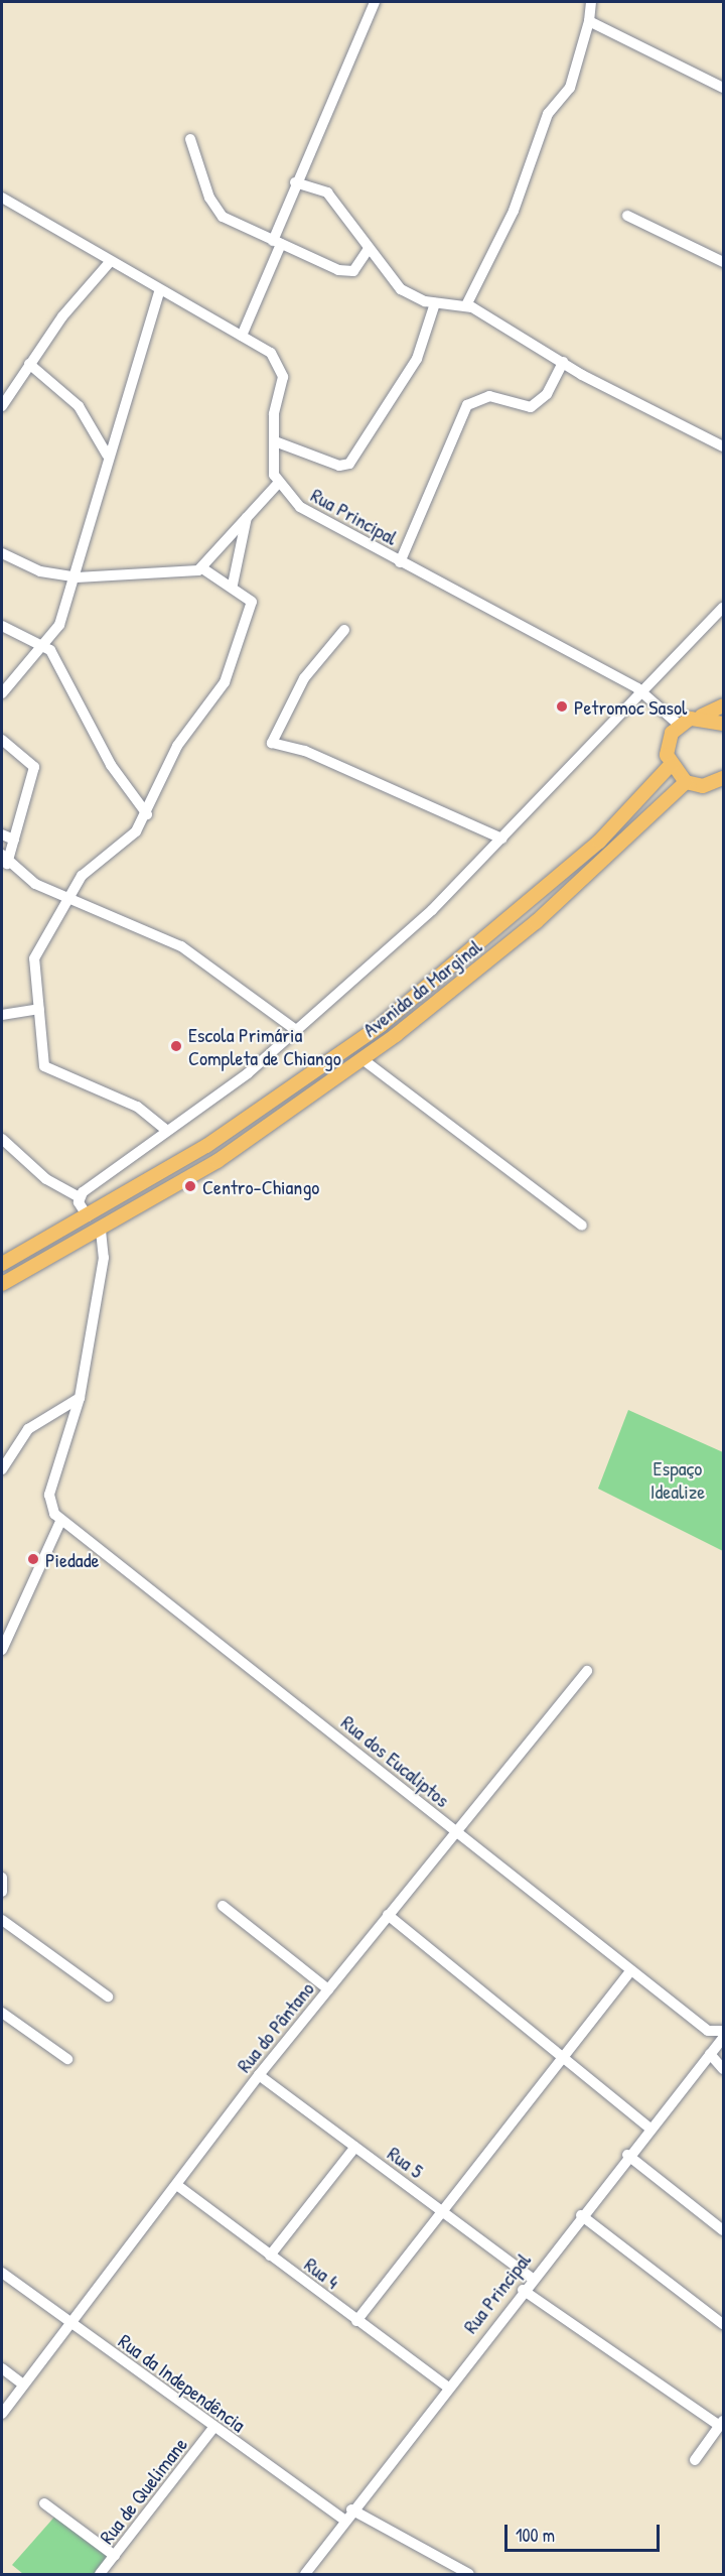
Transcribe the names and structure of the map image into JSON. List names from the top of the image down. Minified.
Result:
{"streets":{"main road":["Avenida da Marginal"],"street":["Rua Principal","Rua dos Eucaliptos","Rua do Pântano","Rua 5","Rua 4","Rua da Independência","Rua de Quelimane"]},"crossings":[["Rua Principal","Rua 5"],["Rua Principal","Rua 4"],["Rua Principal","Rua da Independência"],["Rua dos Eucaliptos","Rua do Pântano"],["Rua do Pântano","Rua 5"],["Rua do Pântano","Rua 4"],["Rua do Pântano","Rua da Independência"],["Rua da Independência","Rua de Quelimane"]],"parks":["Espaço Idealize"],"places":["Petromoc Sasol","Escola Primária Completa de Chiango","Centro-Chiango","Piedade"],"scale_bar":"100 m"}
